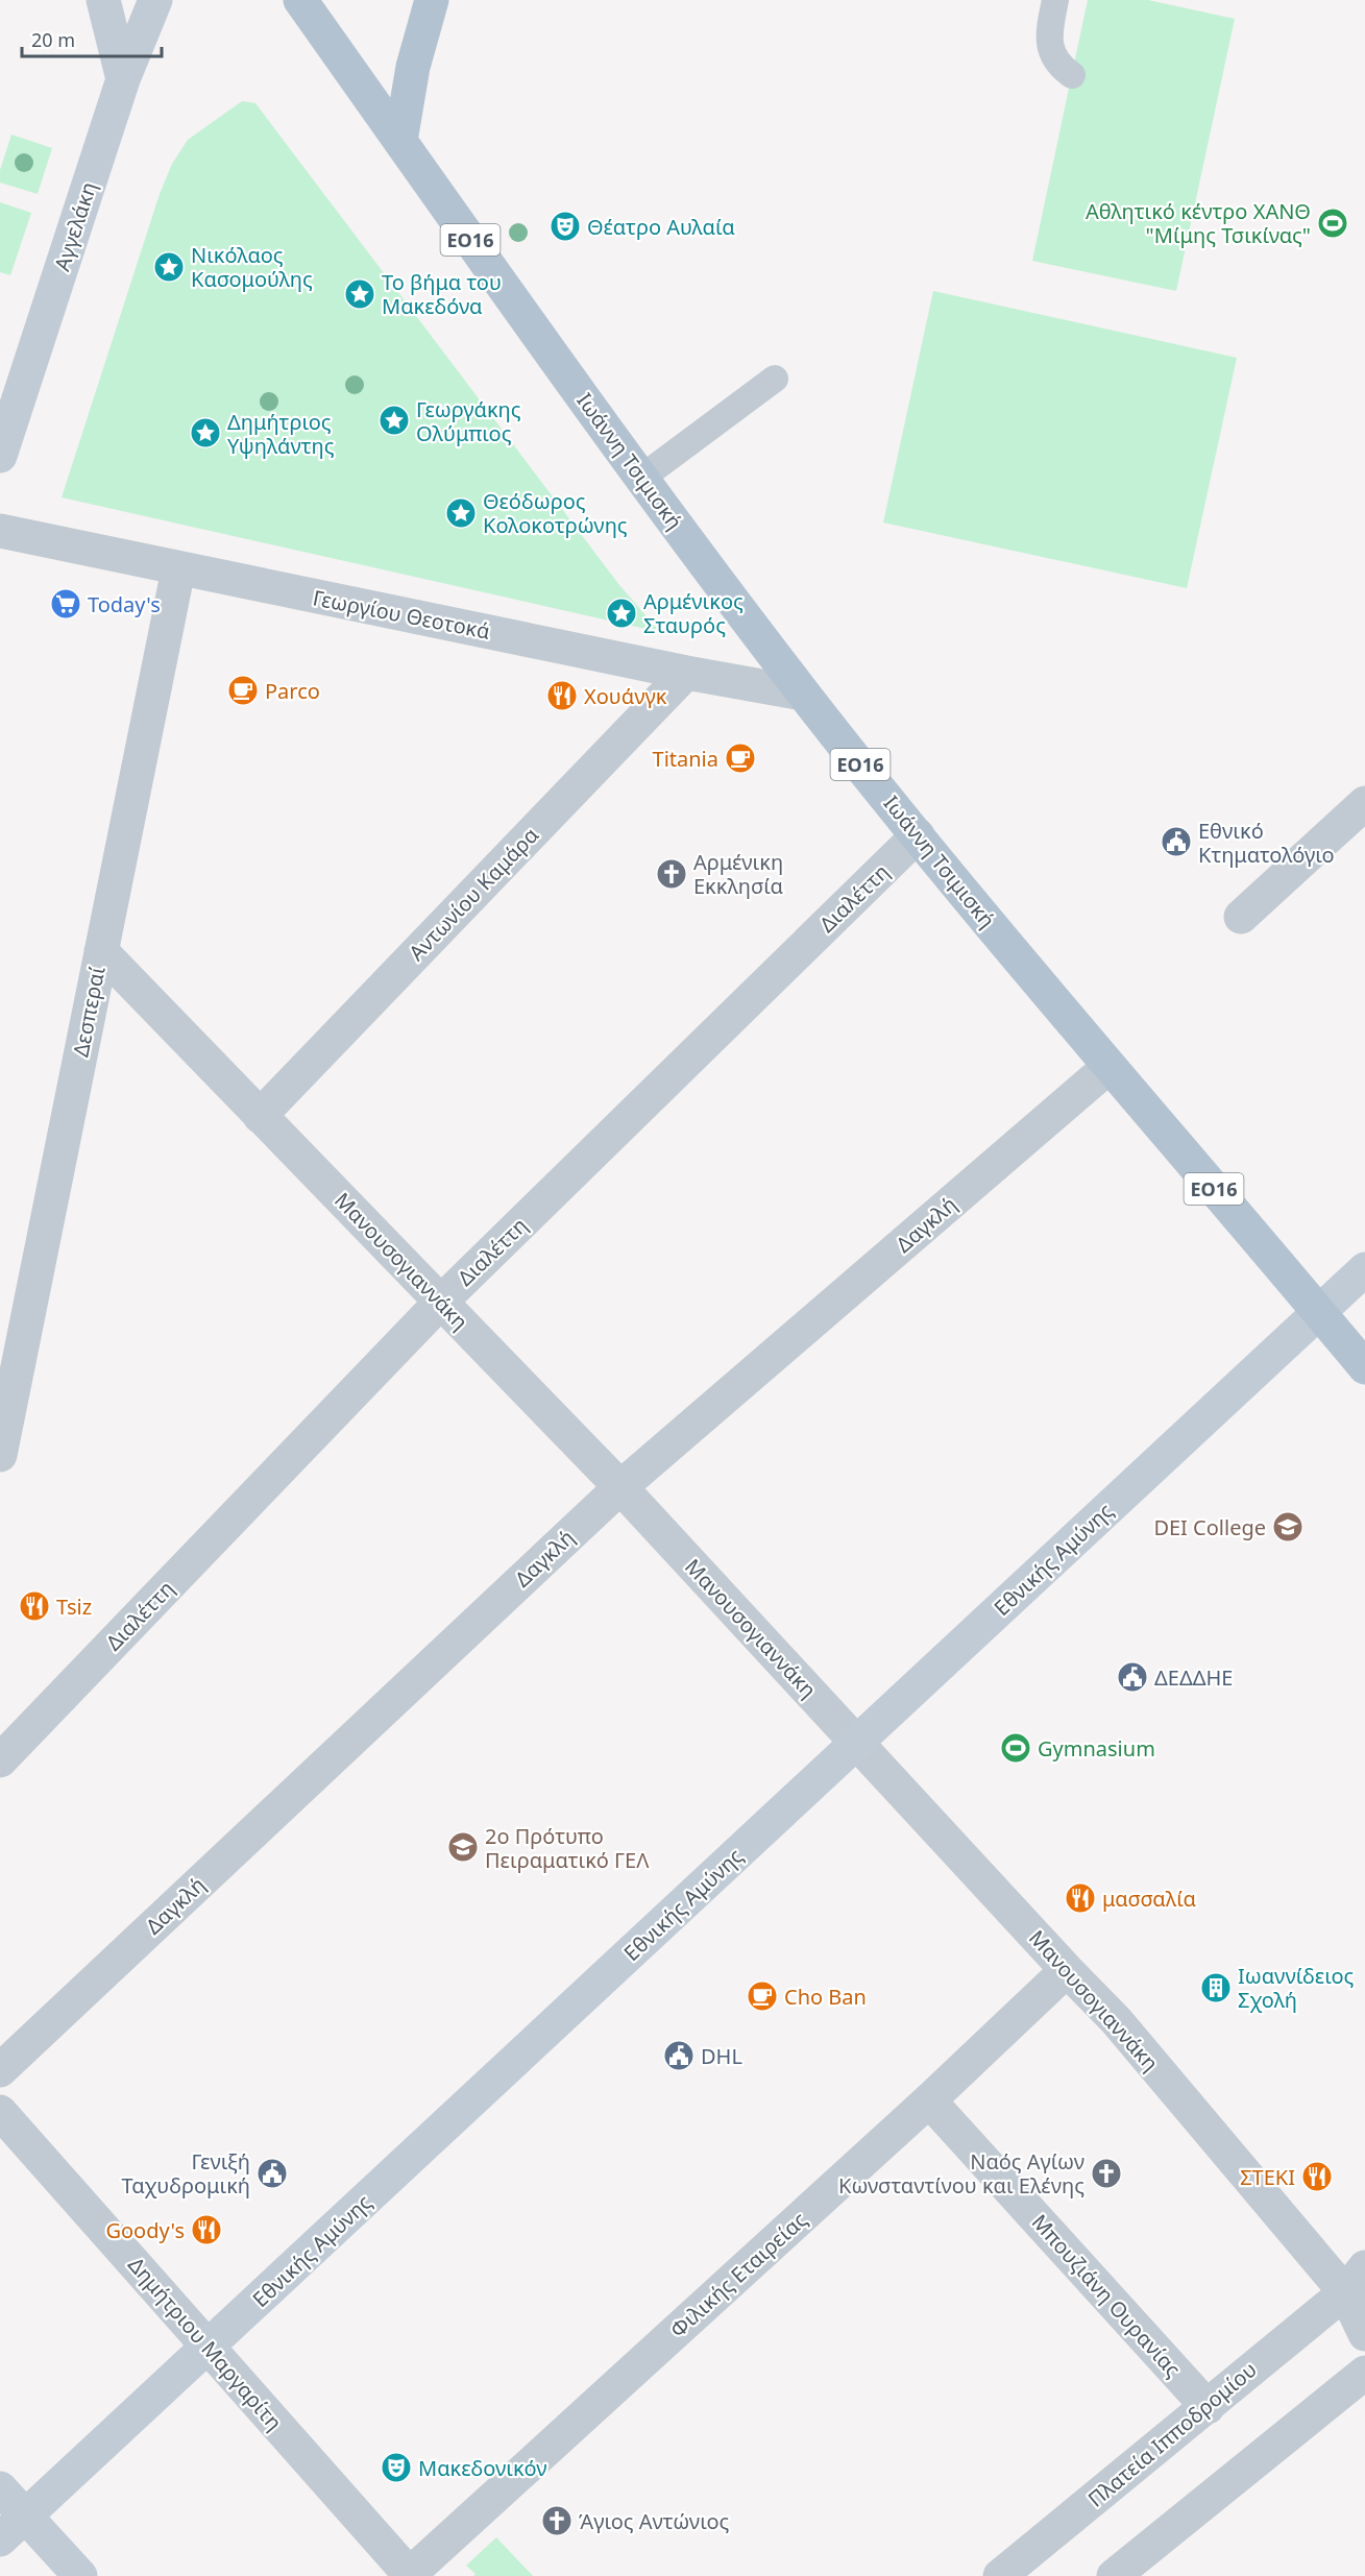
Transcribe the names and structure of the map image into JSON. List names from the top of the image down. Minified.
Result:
{"streets":{"main road":["Αγγελάκη","ΕΟ16","Ιωάννη Τσιμισκή","Εθνικής Αμύνης"],"street":["Γεωργίου Θεοτοκά","Αντωνίου Καμάρα","Διαλέττη","Δεσπεραί","Δαγκλή","Μανουσογιαννάκη","Φιλικής Εταιρείας","Μπουζιάνη Ουρανίας","Δημήτριου Μαργαρίτη","Πλατεία Ιπποδρομίου"]},"crossings":[["Ιωάννη Τσιμισκή","Γεωργίου Θεοτοκά"],["Ιωάννη Τσιμισκή","Διαλέττη"],["Ιωάννη Τσιμισκή","Δαγκλή"],["Ιωάννη Τσιμισκή","Εθνικής Αμύνης"],["Γεωργίου Θεοτοκά","Αντωνίου Καμάρα"],["Γεωργίου Θεοτοκά","Δεσπεραί"],["Αντωνίου Καμάρα","Μανουσογιαννάκη"],["Διαλέττη","Μανουσογιαννάκη"],["Δεσπεραί","Μανουσογιαννάκη"],["Δαγκλή","Μανουσογιαννάκη"],["Μανουσογιαννάκη","Εθνικής Αμύνης"],["Μανουσογιαννάκη","Φιλικής Εταιρείας"],["Μανουσογιαννάκη","Πλατεία Ιπποδρομίου"],["Εθνικής Αμύνης","Δημήτριου Μαργαρίτη"],["Φιλικής Εταιρείας","Μπουζιάνη Ουρανίας"],["Φιλικής Εταιρείας","Δημήτριου Μαργαρίτη"],["Μπουζιάνη Ουρανίας","Πλατεία Ιπποδρομίου"]],"places":{"sports":["Αθλητικό κέντρο ΧΑΝΘ \"Μίμης Τσικίνας\"","Gymnasium"],"theatre":["Θέατρο Αυλαία","Μακεδονικόν"],"place":["Νικόλαος Κασομούλης","Το βήμα του Μακεδόνα","Γεωργάκης Ολύμπιος","Δημήτριος Υψηλάντης","Θεόδωρος Κολοκοτρώνης","Αρμένικος Σταυρός"],"supermarket":["Today's"],"cafe":["Parco","Titania","Cho Ban"],"restaurant":["Χουάνγκ","Tsiz","μασσαλία","ΣΤΕΚΙ","Goody's"],"public building":["Εθνικό Κτηματολόγιο","ΔΕΔΔΗΕ","DHL","Γενιξή Ταχυδρομική"],"church":["Αρμένικη Εκκλησία","Ναός Αγίων Κωνσταντίνου και Ελένης","Άγιος Αντώνιος"],"school or university":["DEI College","2ο Πρότυπο Πειραματικό ΓΕΛ"],"building":["Ιωαννίδειος Σχολή"]},"scale_bar":"20 m"}
